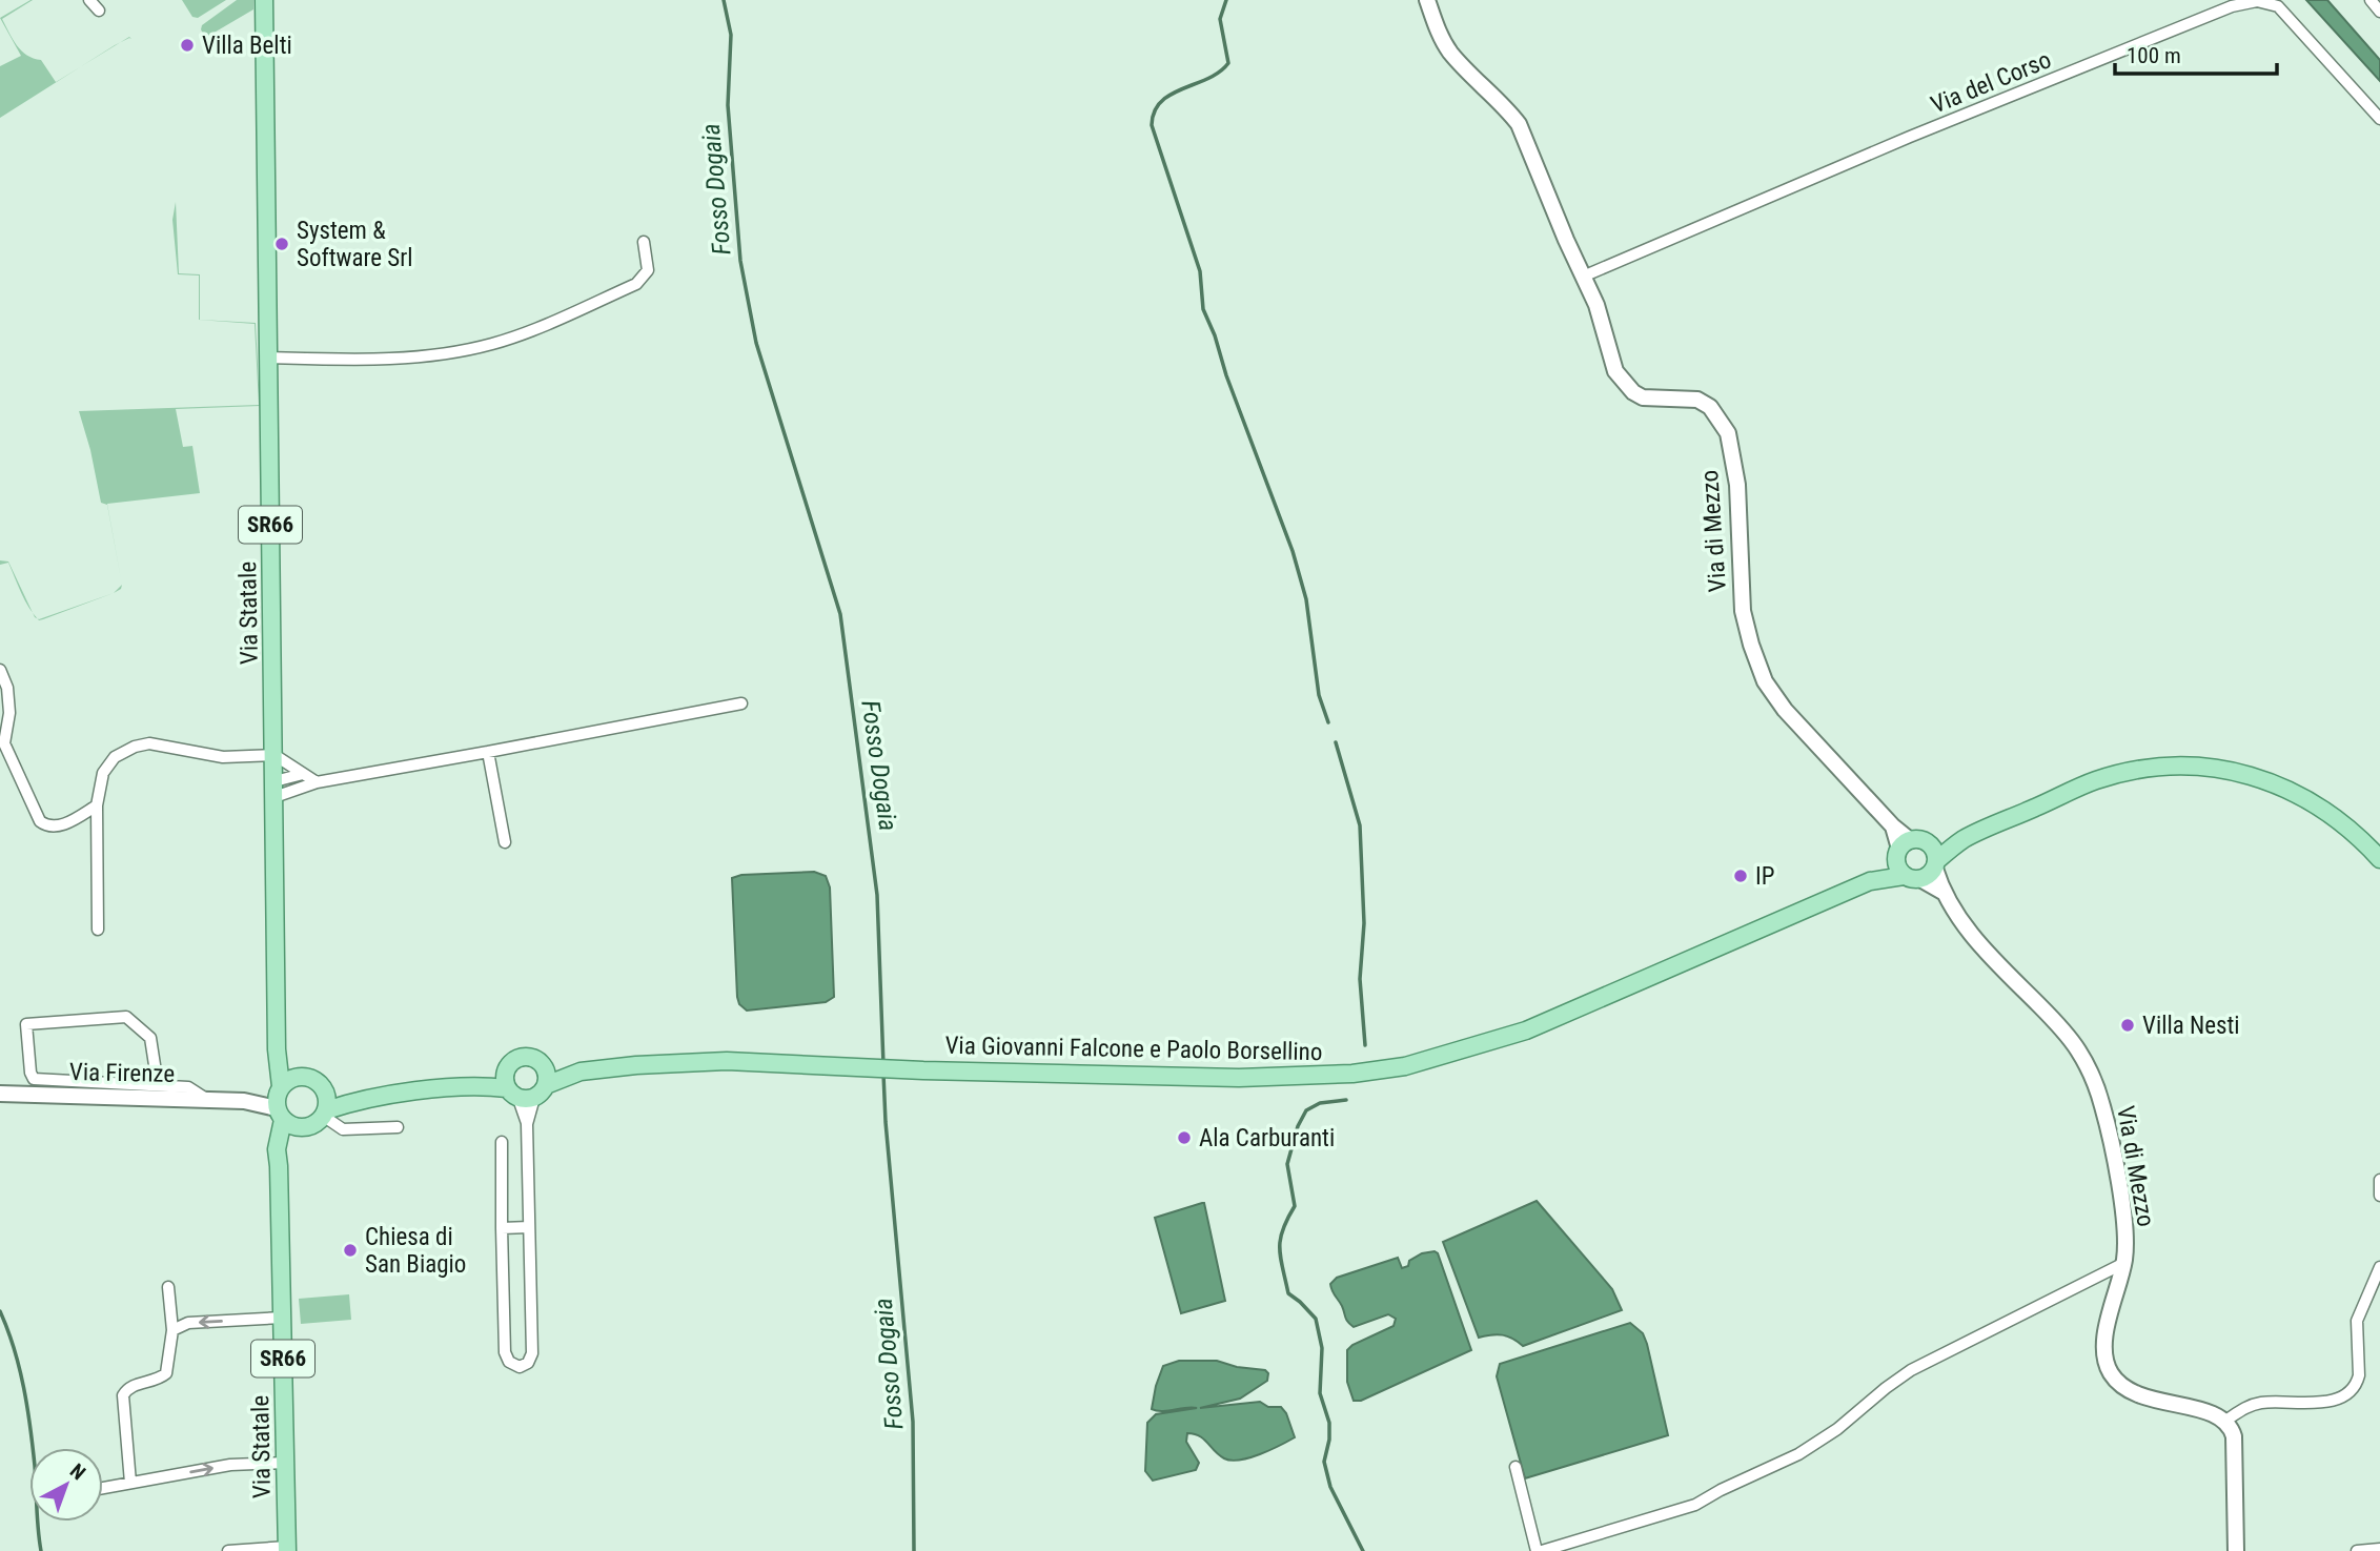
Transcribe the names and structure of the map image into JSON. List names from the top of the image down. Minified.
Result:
{"streets":{"main road":["SR66","Via Statale","Via Giovanni Falcone e Paolo Borsellino"],"street":["Via del Corso","Via di Mezzo","Via Firenze"]},"crossings":[["Via del Corso","Via di Mezzo"],["SR66","Via Statale"],["SR66","Via Giovanni Falcone e Paolo Borsellino"],["Via di Mezzo","Via Giovanni Falcone e Paolo Borsellino"],["Via Statale","Via Giovanni Falcone e Paolo Borsellino"]],"water":["Fosso Dogaia"],"places":["Villa Belti","System & Software Srl","IP","Villa Nesti","Ala Carburanti","Chiesa di San Biagio"],"scale_bar":"100 m","north":"top right"}
